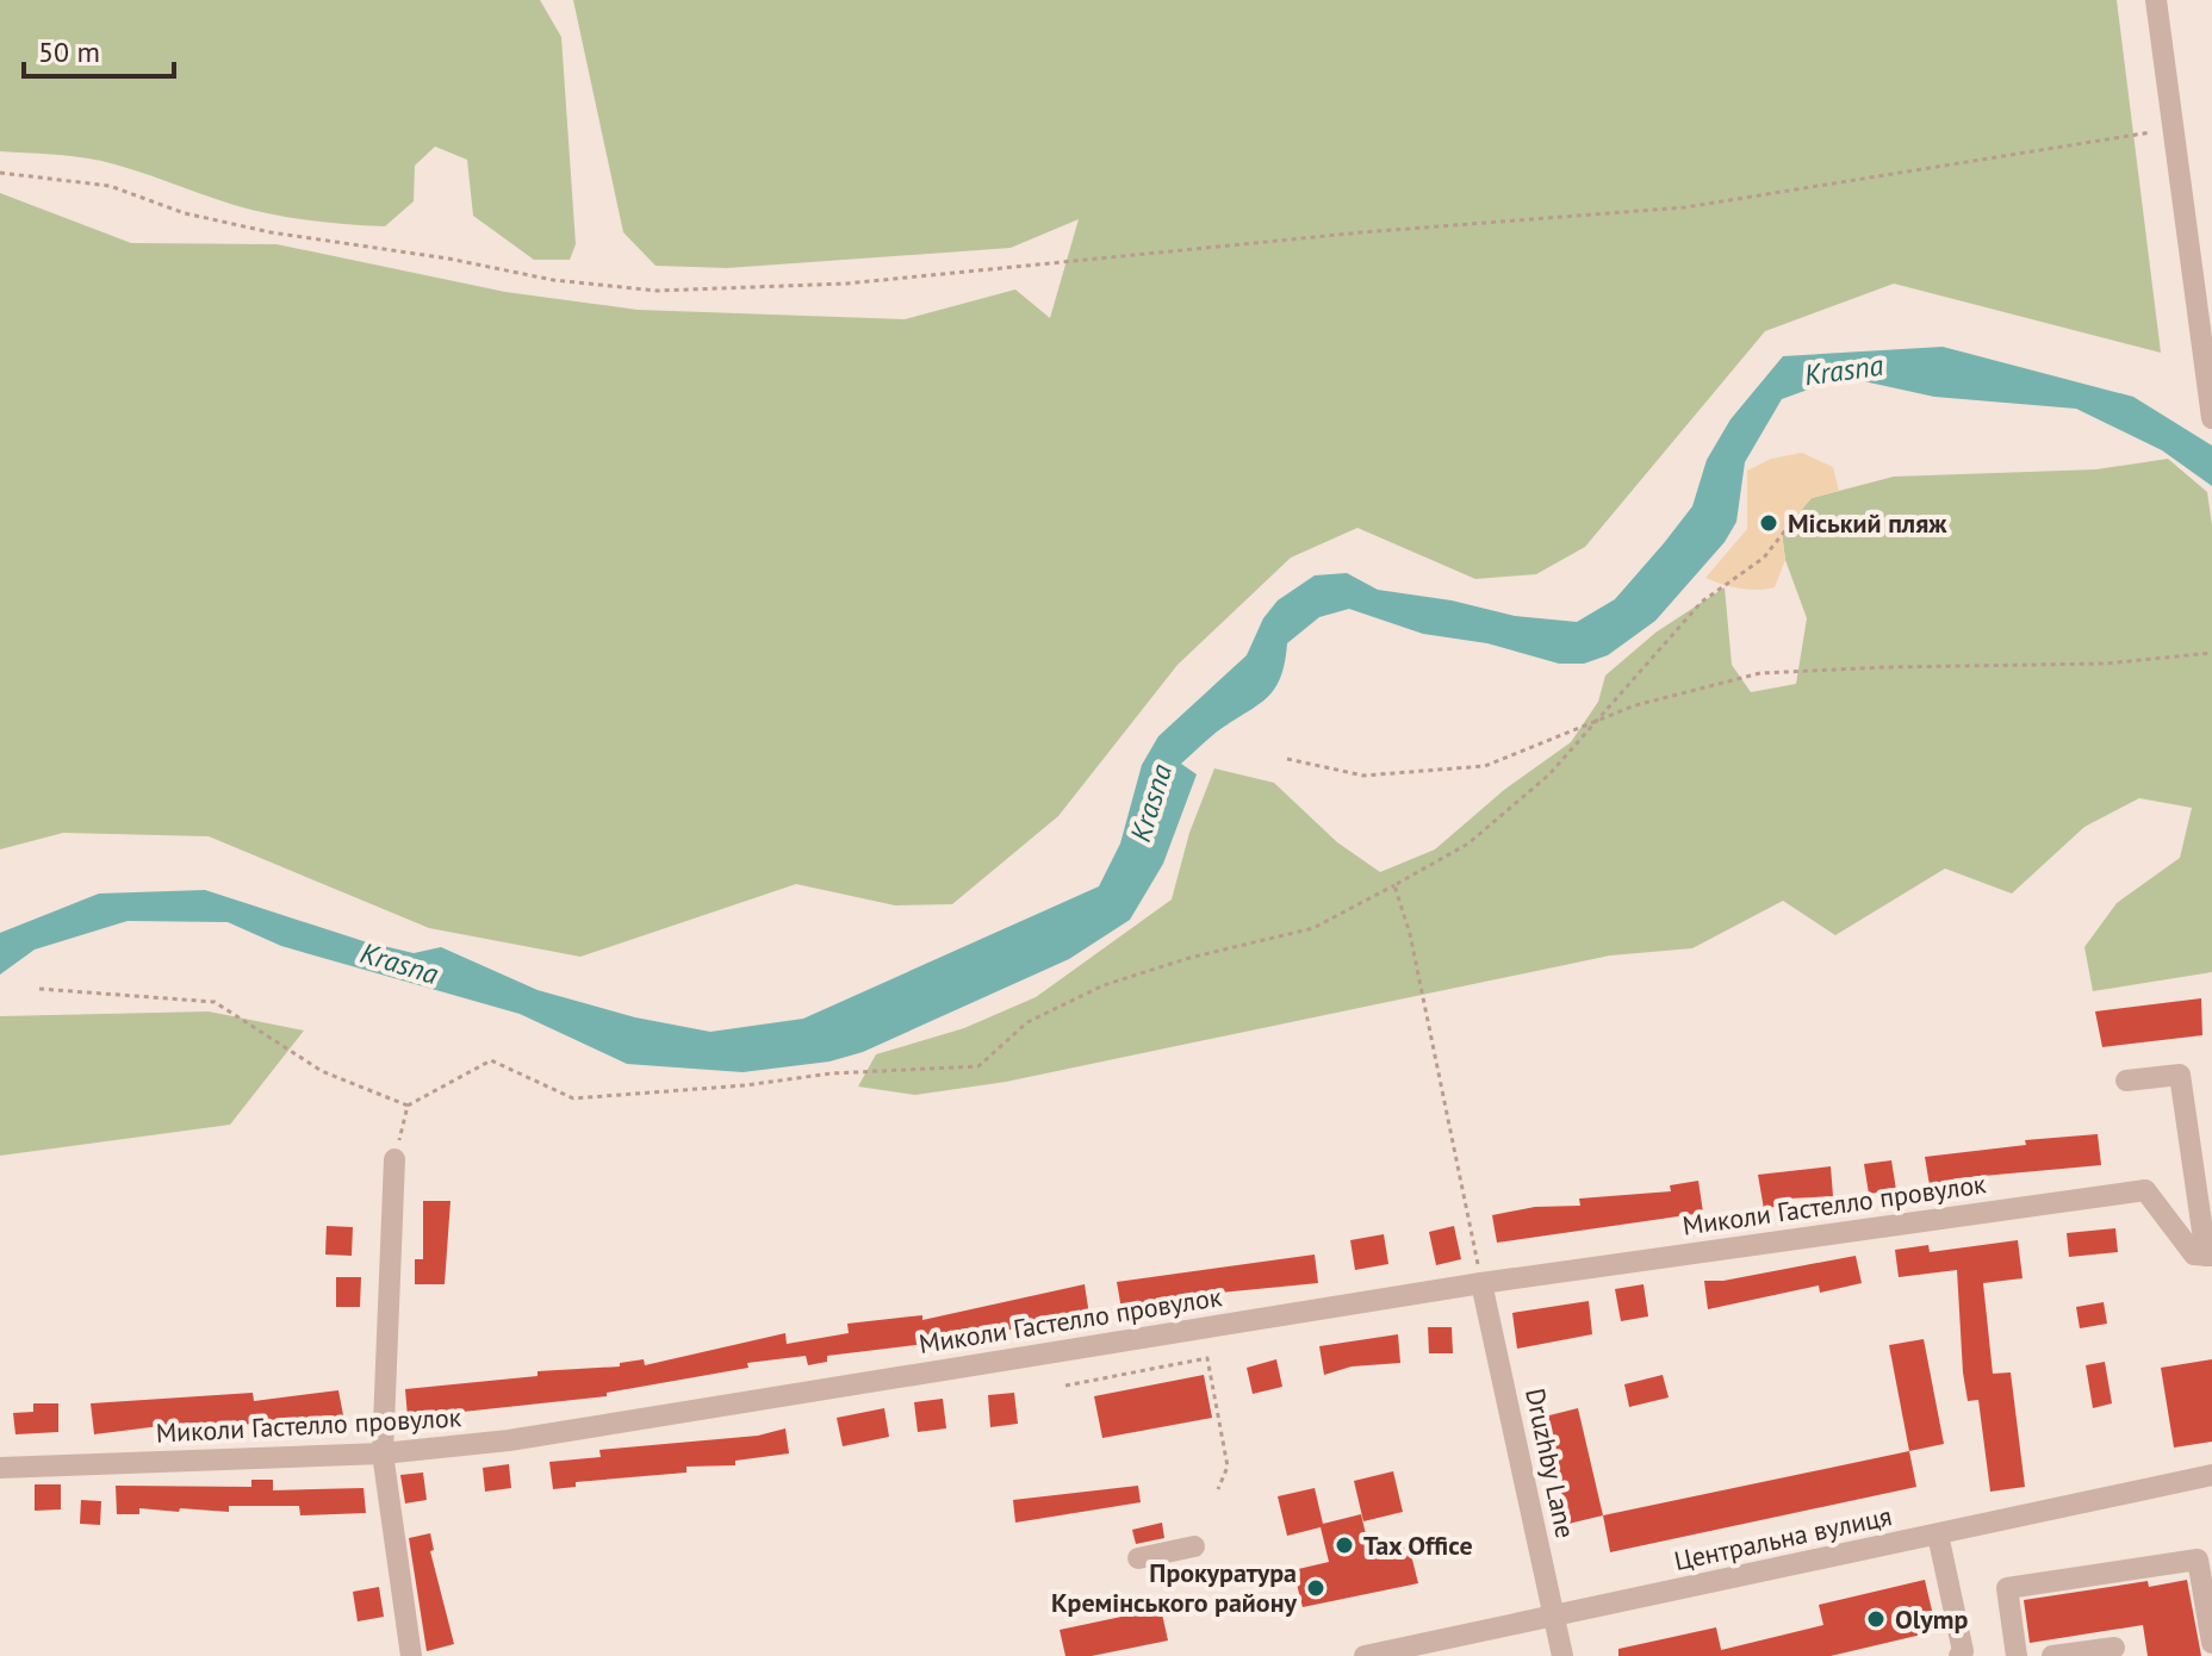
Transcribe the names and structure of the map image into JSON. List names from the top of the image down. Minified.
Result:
{"streets":{"street":["Миколи Гастелло провулок","Druzhby Lane","Центральна вулиця"]},"crossings":[["Миколи Гастелло провулок","Druzhby Lane"],["Druzhby Lane","Центральна вулиця"]],"water":["Krasna"],"places":["Міський пляж","Tax Office","Прокуратура Кремінського району","Olymp"],"scale_bar":"50 m"}
